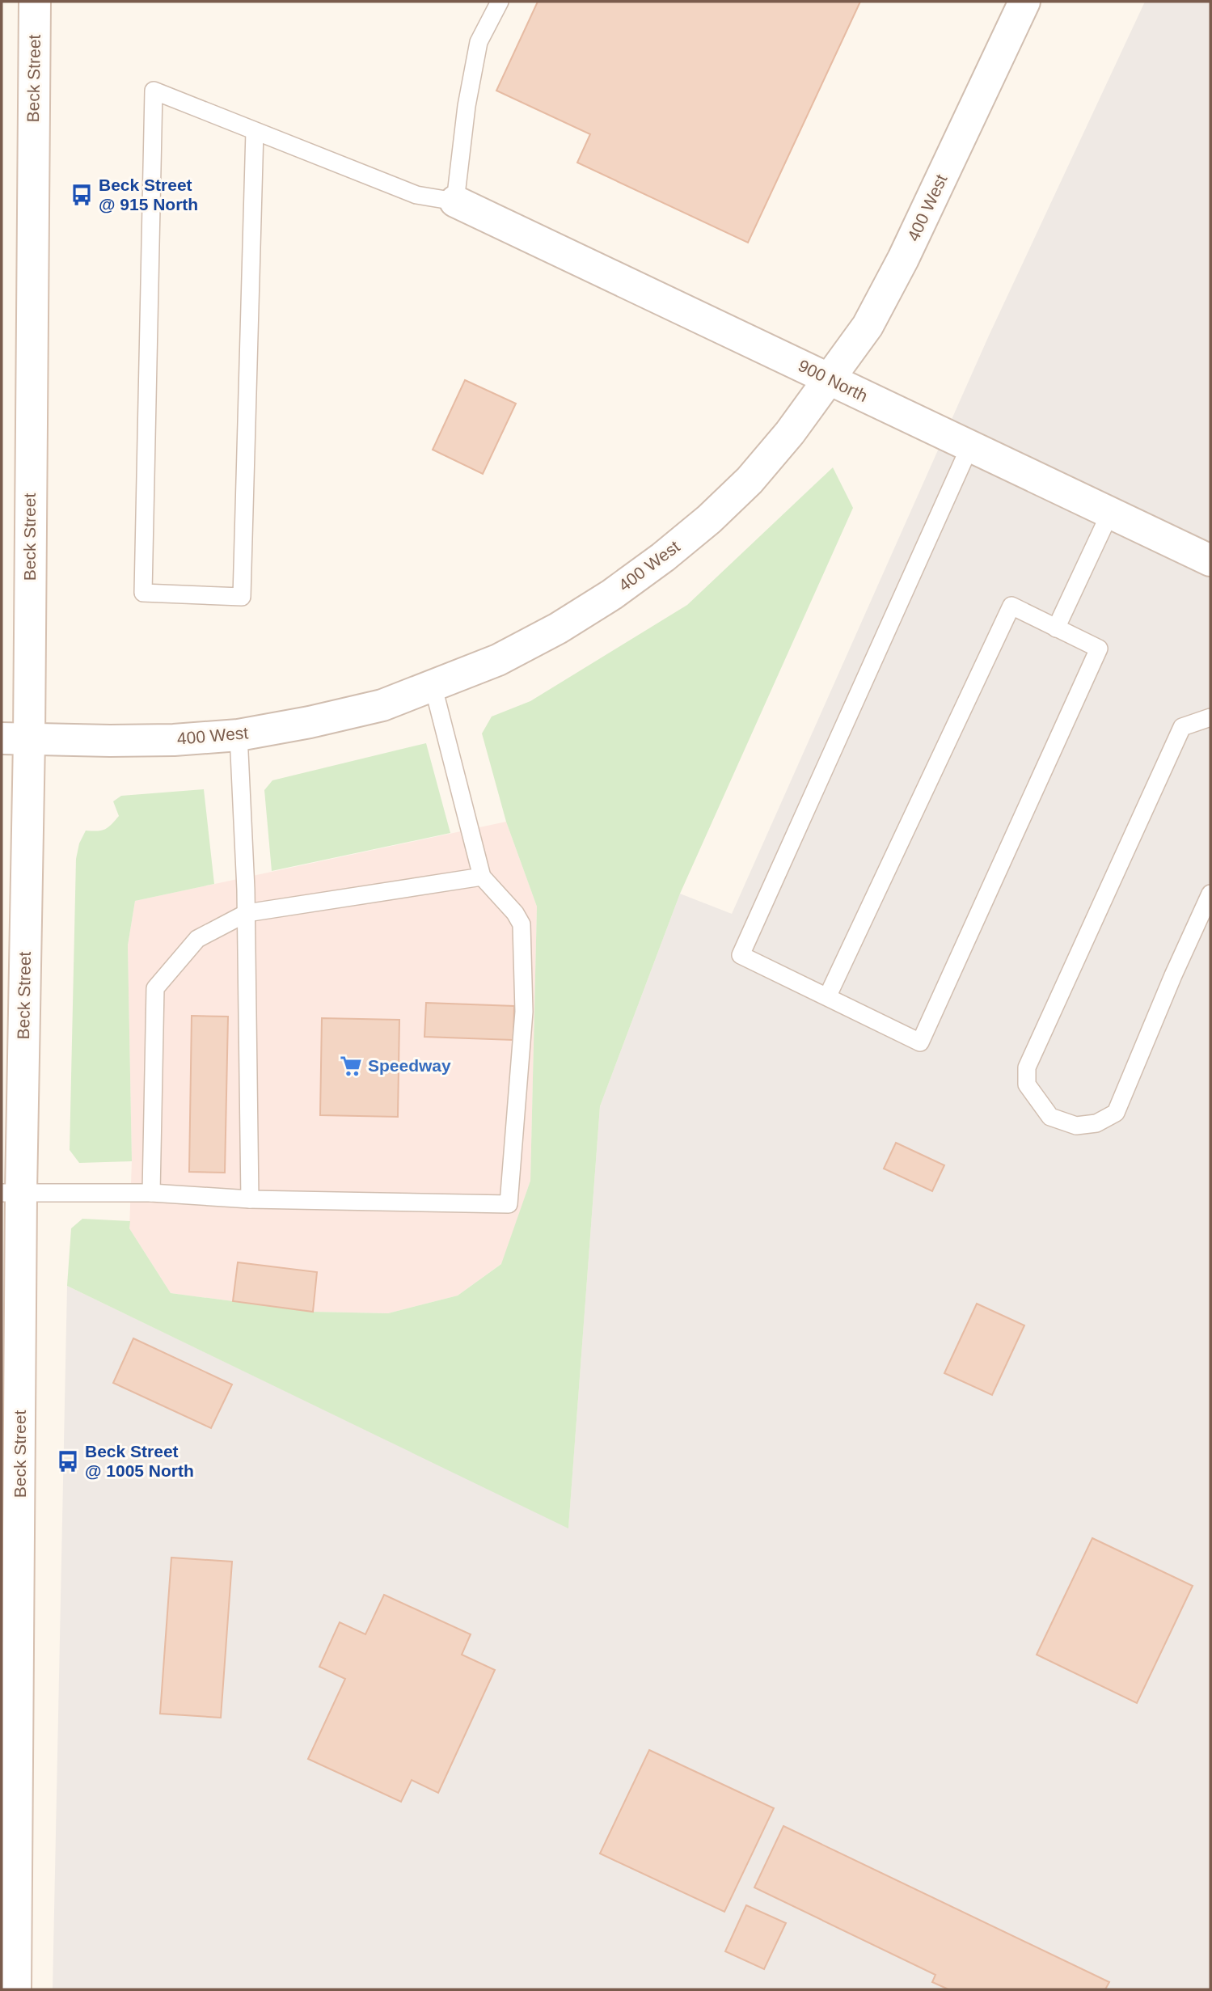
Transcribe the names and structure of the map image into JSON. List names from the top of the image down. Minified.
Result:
{"streets":{"street":["Beck Street","400 West","900 North"]},"crossings":[["Beck Street","400 West"],["400 West","900 North"]],"places":{"bus stop":["Beck Street @ 915 North","Beck Street @ 1005 North"],"supermarket":["Speedway"]}}
